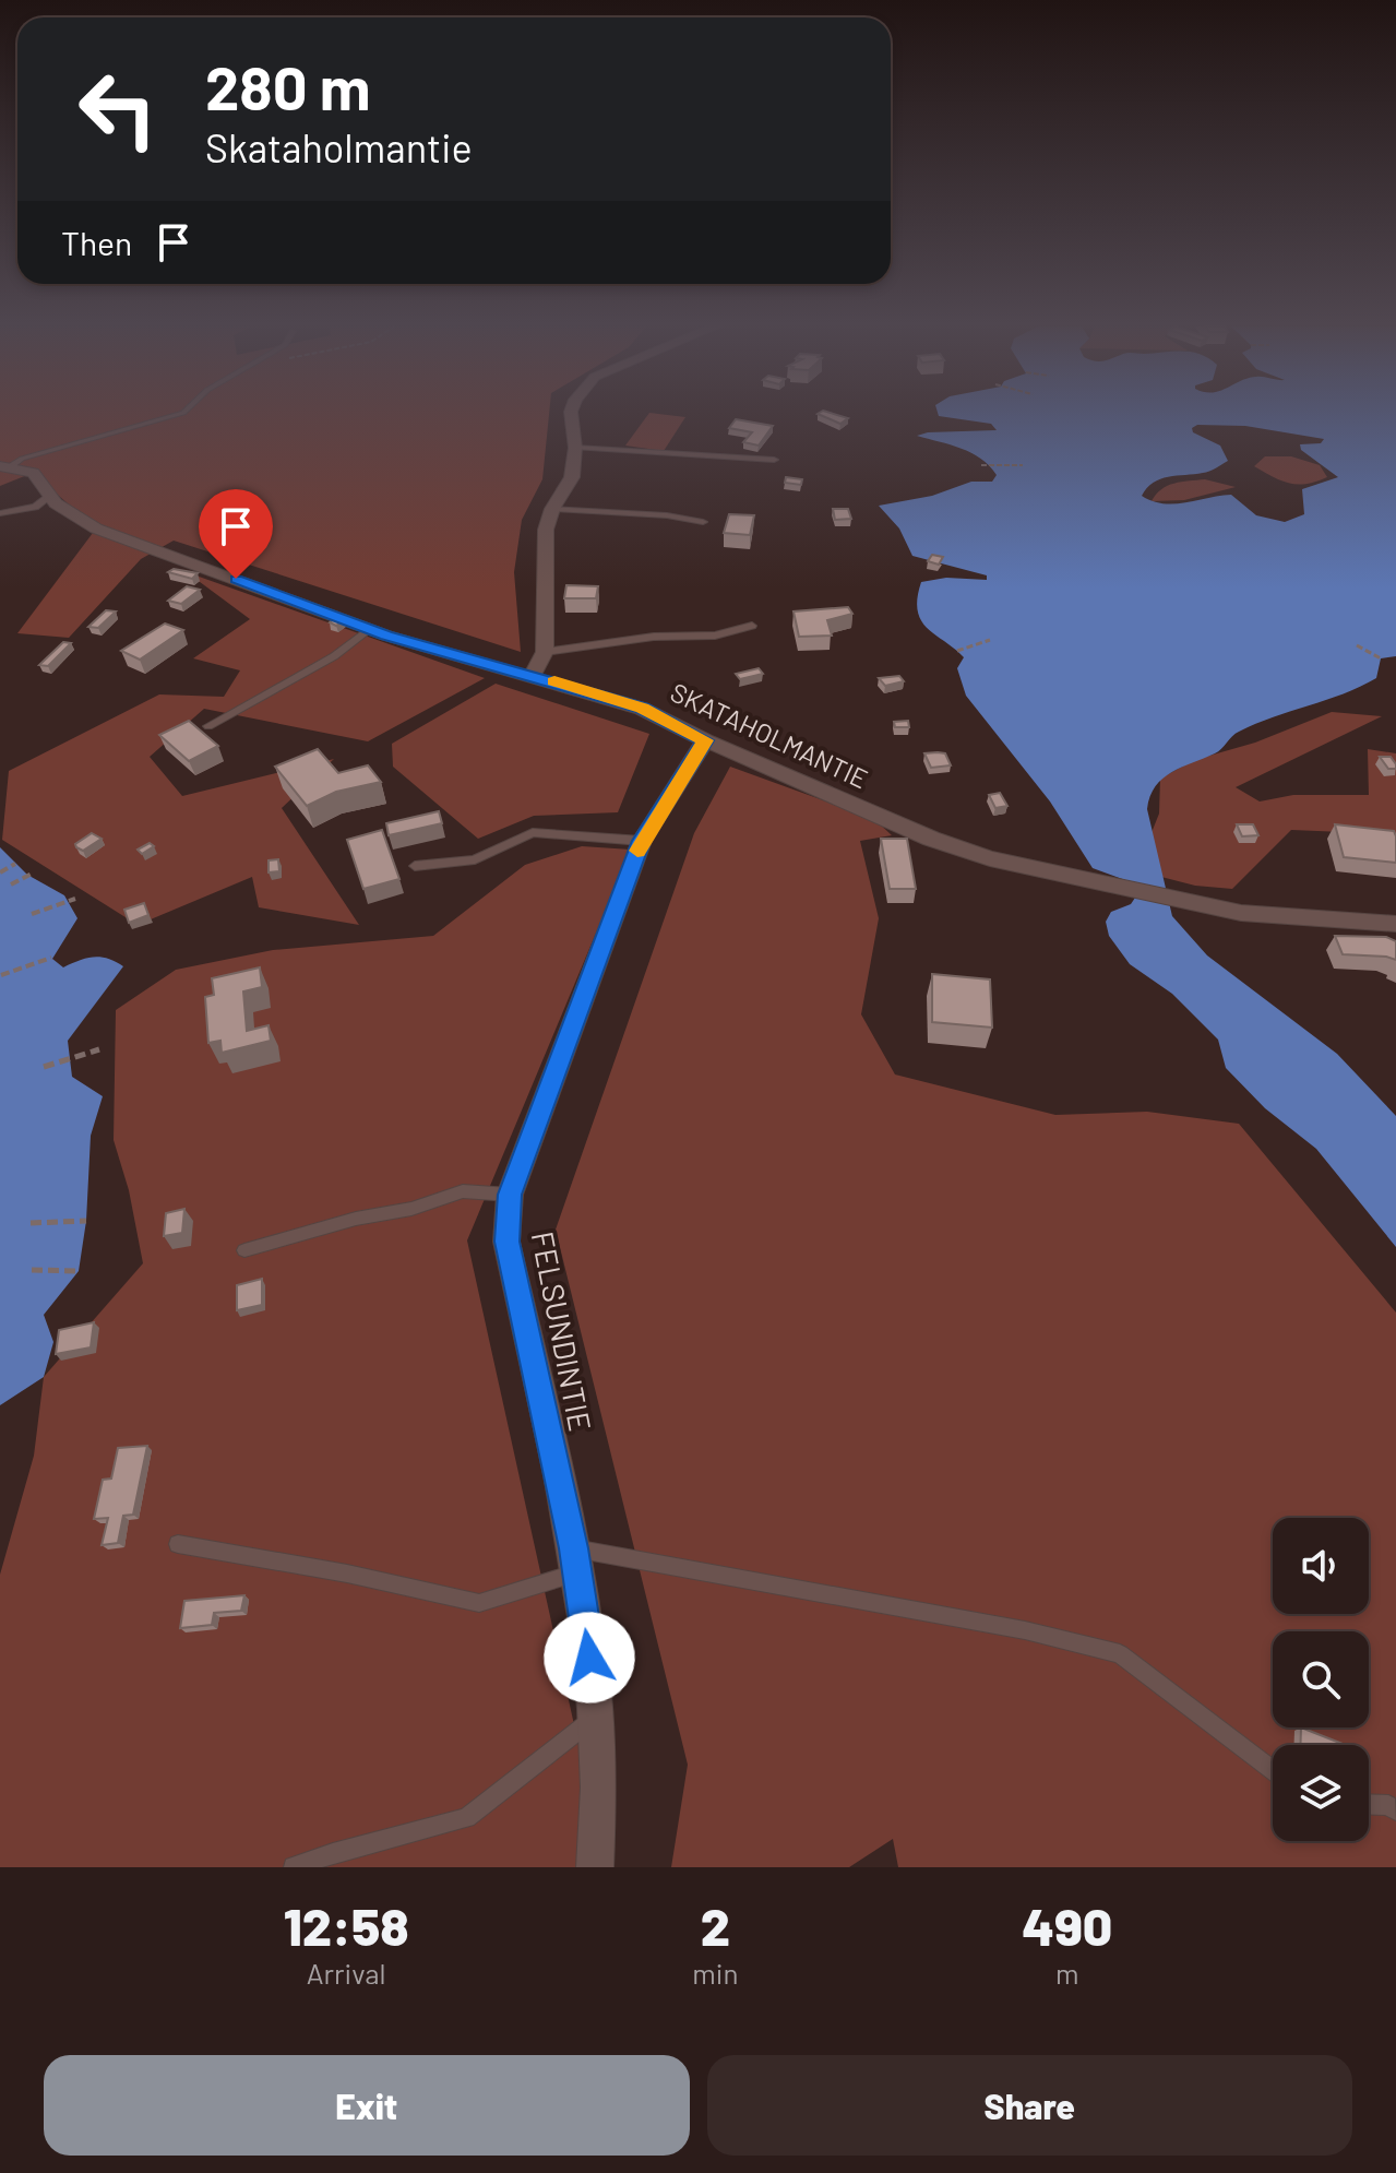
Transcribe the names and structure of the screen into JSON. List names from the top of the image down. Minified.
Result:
{"streets":{"street":["SKATAHOLMANTIE","FELSUNDINTIE"]},"crossings":[["SKATAHOLMANTIE","FELSUNDINTIE"]],"page":{"turn":["280 m","Skataholmantie"],"then":"Then","eta":["12:58","Arrival","2","min","490","m"],"buttons":["Exit","Share"]}}
